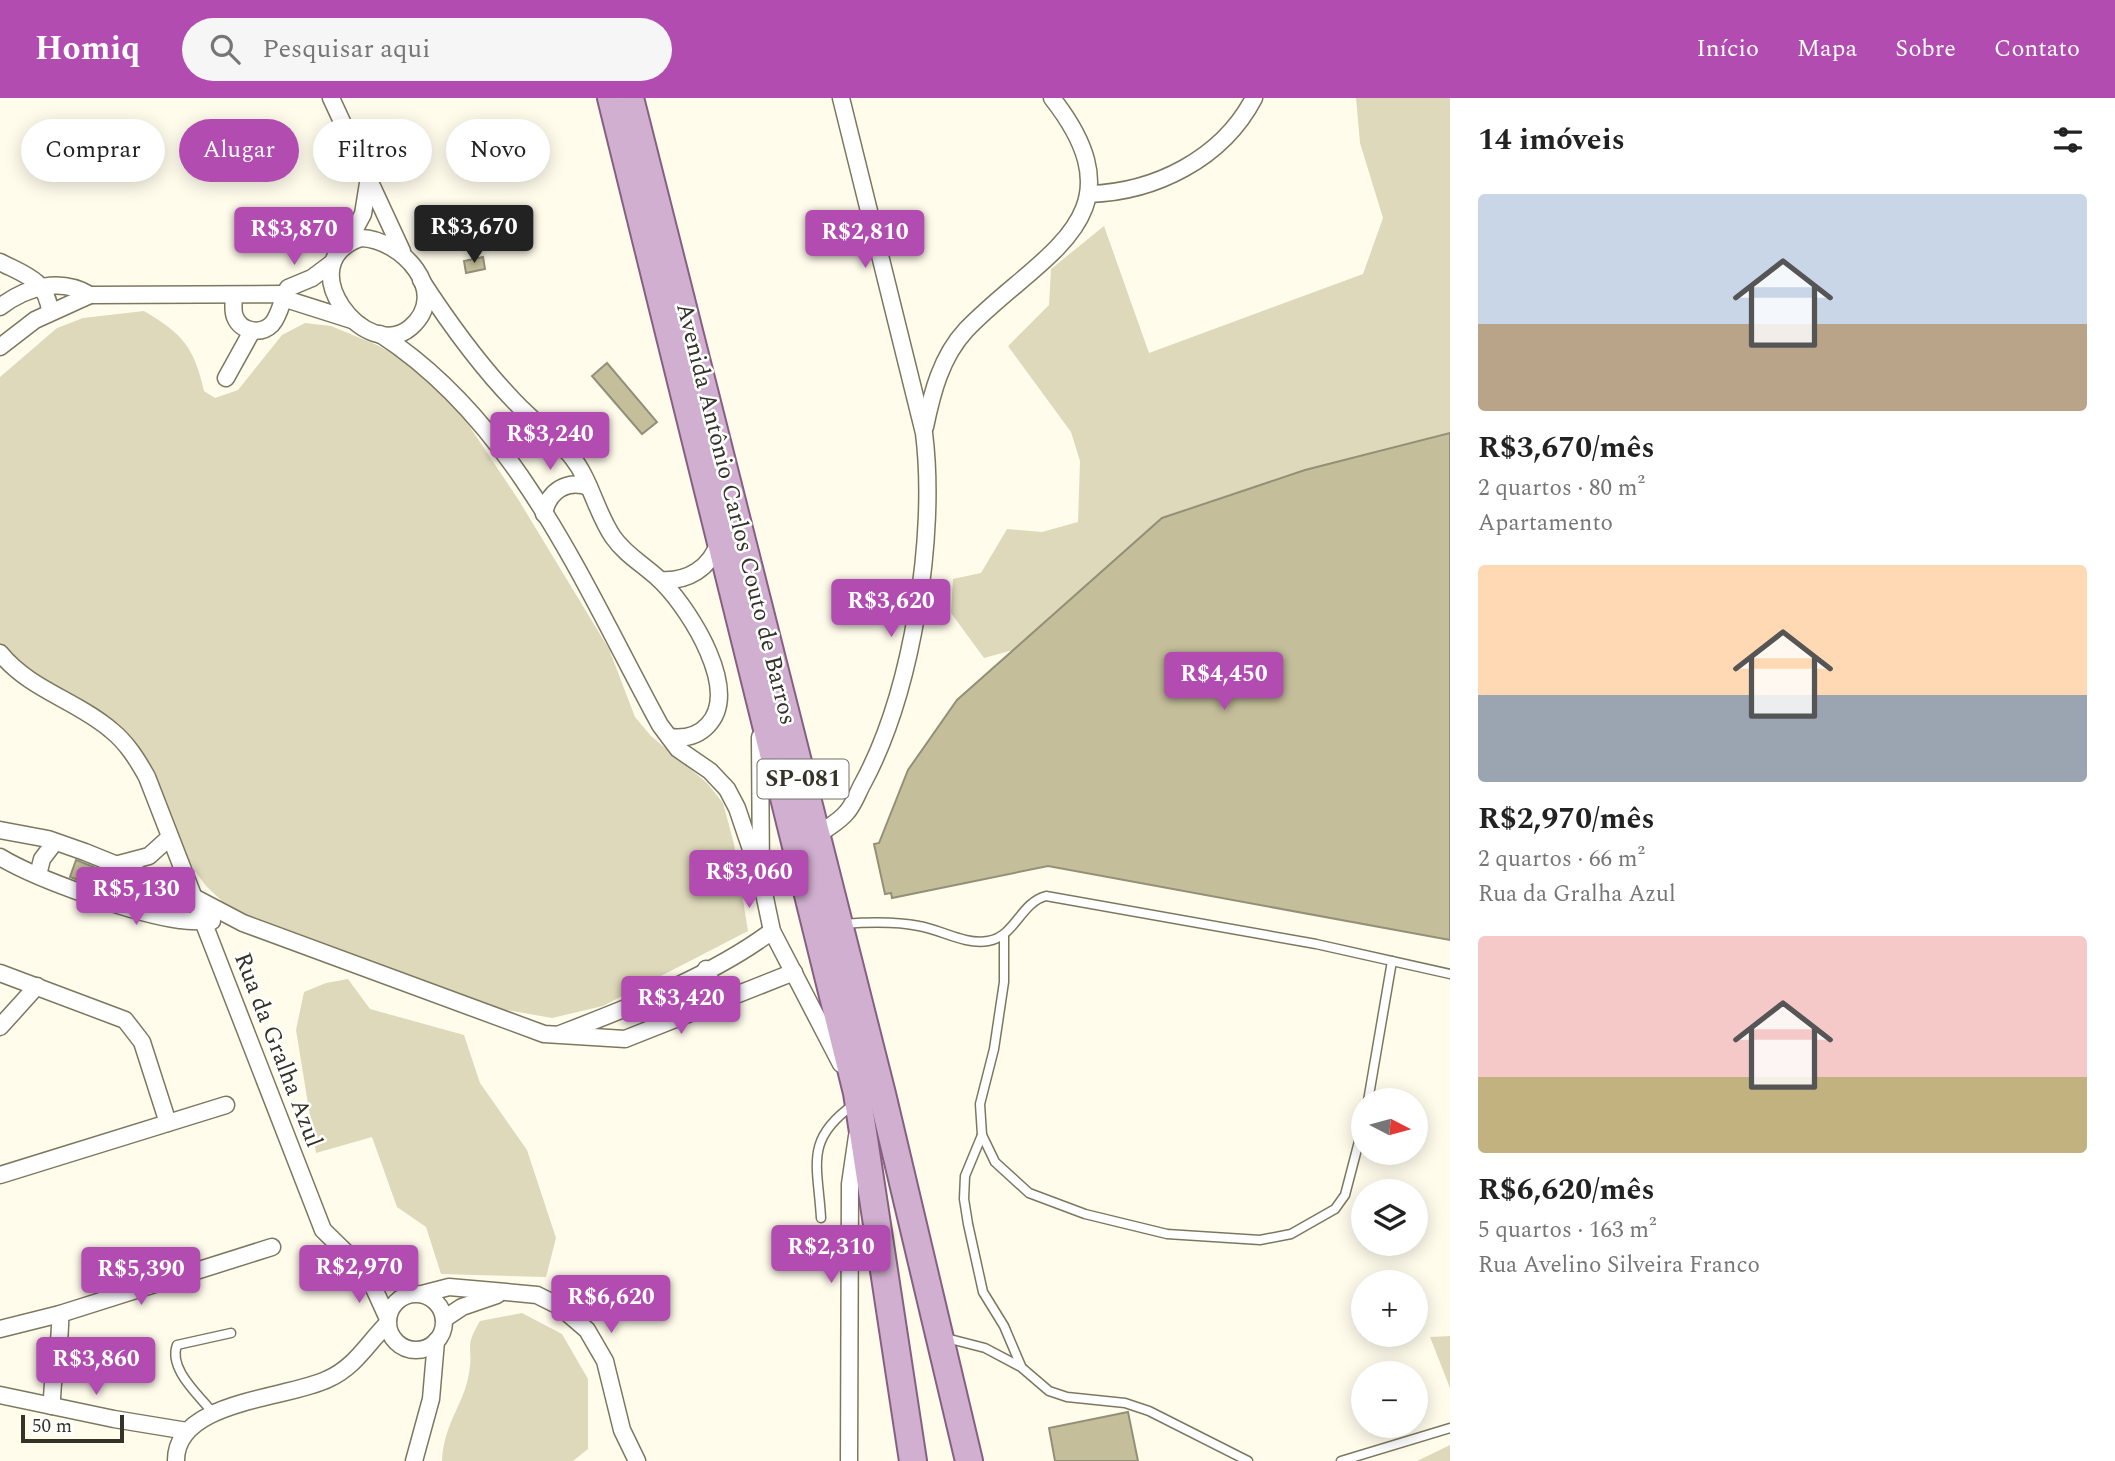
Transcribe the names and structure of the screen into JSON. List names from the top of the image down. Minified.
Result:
{"streets":{"main road":["Avenida Antônio Carlos Couto de Barros","SP-081"],"street":["Rua da Gralha Azul"]},"scale_bar":"50 m","north":"right","page":{"header":"Homiq","search":"Pesquisar aqui","nav":["Início","Mapa","Sobre","Contato"],"heading":"14 imóveis","chip":["Comprar","Alugar","Filtros","Novo"],"list":[{"name":"R$3,670/mês","note":"2 quartos · 80 m² · Apartamento"},{"name":"R$2,970/mês","note":"2 quartos · 66 m² · Rua da Gralha Azul"},{"name":"R$6,620/mês","note":"5 quartos · 163 m² · Rua Avelino Silveira Franco"}],"price":["R$3,670","R$3,870","R$2,810","R$3,240","R$3,620","R$4,450","R$3,060","R$5,130","R$3,420","R$2,310","R$2,970","R$5,390","R$6,620","R$3,860"],"map_buttons":["+","−"],"scale":"50 m"}}
